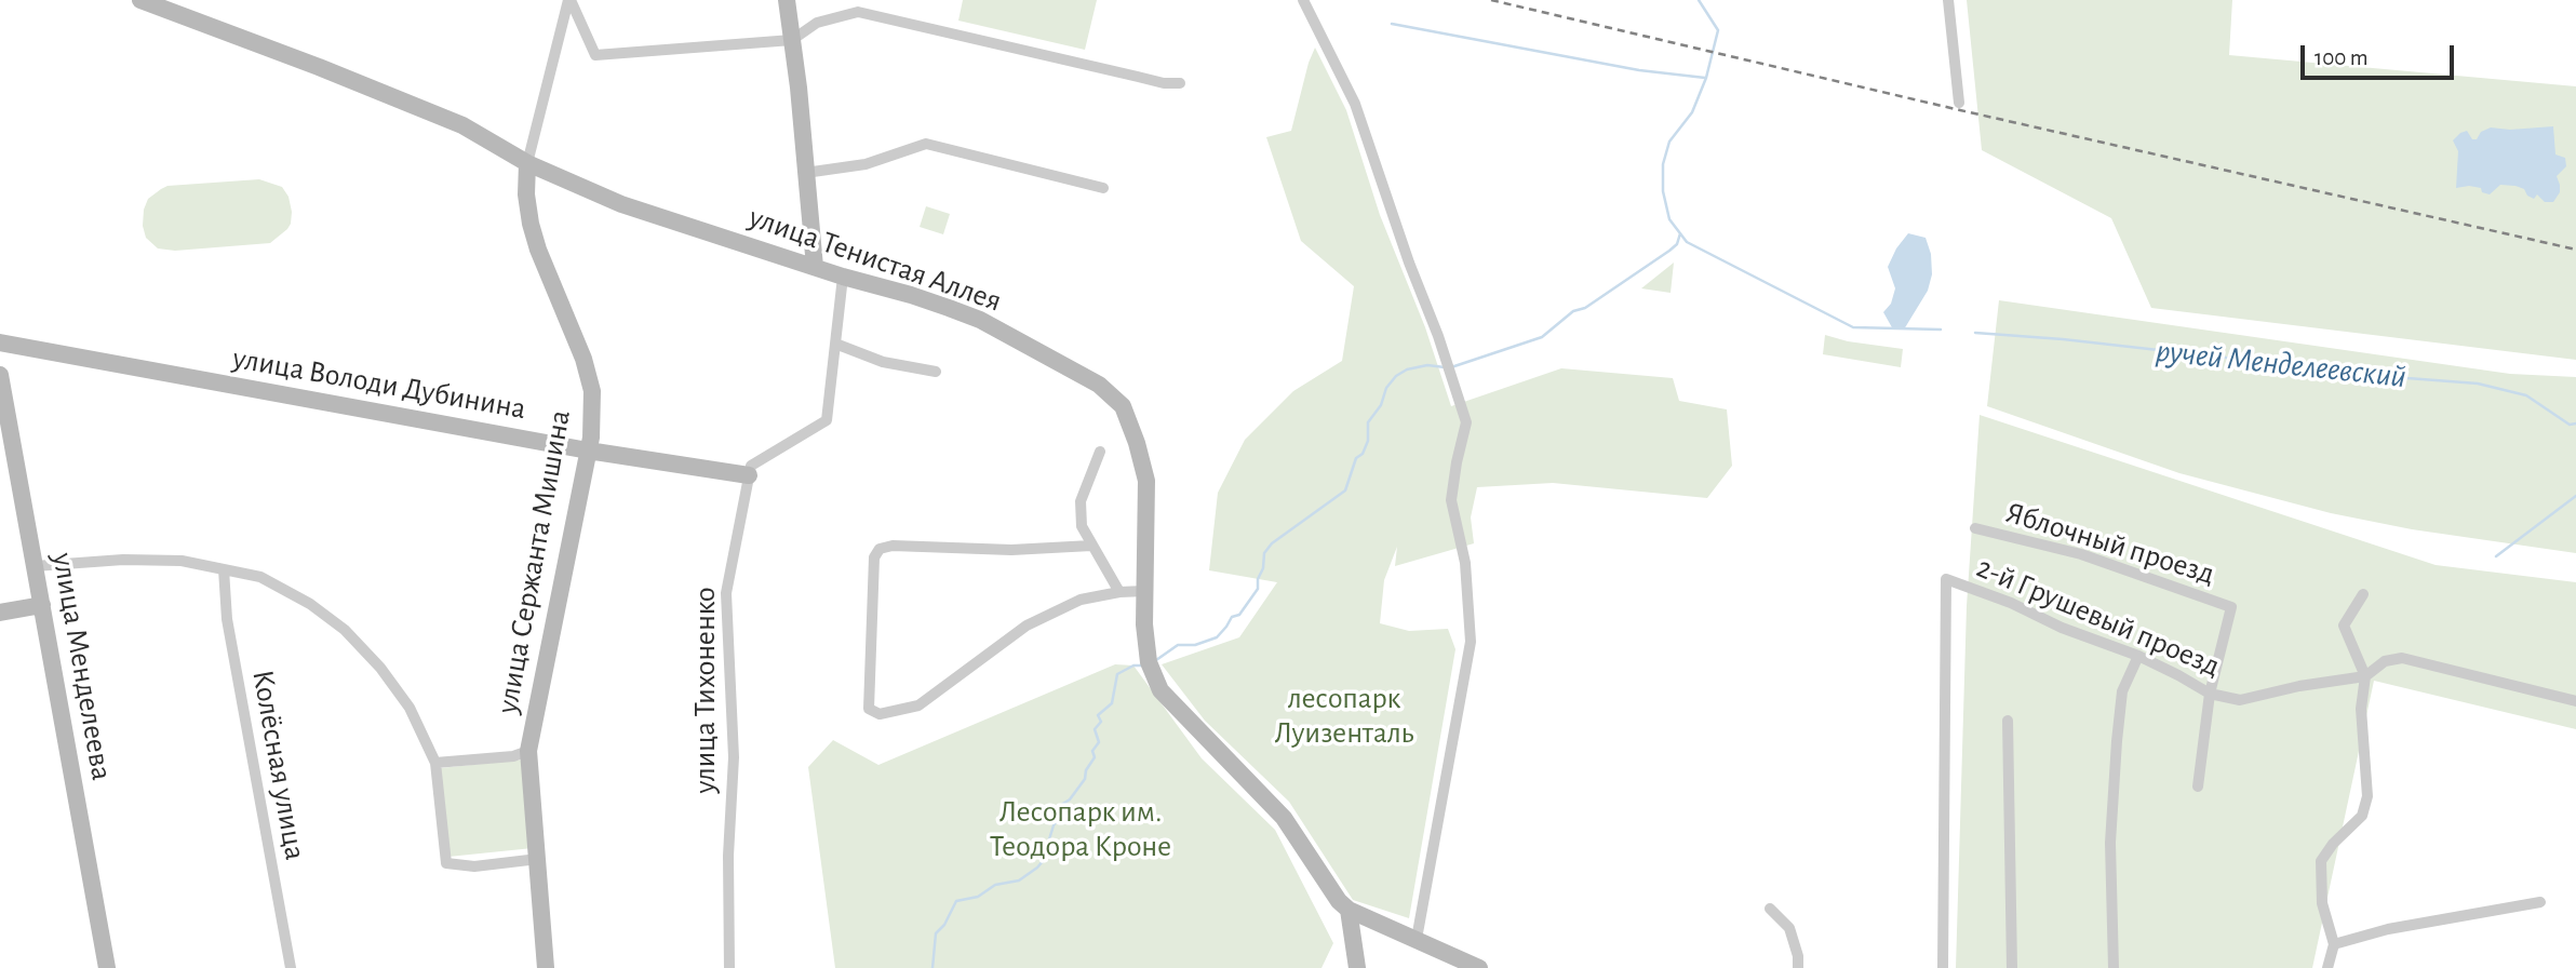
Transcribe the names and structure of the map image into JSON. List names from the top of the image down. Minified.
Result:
{"streets":{"street":["улица Тенистая Аллея","улица Володи Дубинина","Яблочный проезд","улица Сержанта Мишина","2-й Грушевый проезд","улица Менделеева","улица Тихоненко","Колёсная улица"]},"crossings":[["улица Тенистая Аллея","улица Сержанта Мишина"],["улица Володи Дубинина","улица Сержанта Мишина"],["улица Володи Дубинина","улица Тихоненко"],["Яблочный проезд","2-й Грушевый проезд"]],"water":["ручей Менделеевский"],"parks":["лесопарк Луизенталь","Лесопарк им. Теодора Кроне"],"scale_bar":"100 m"}
